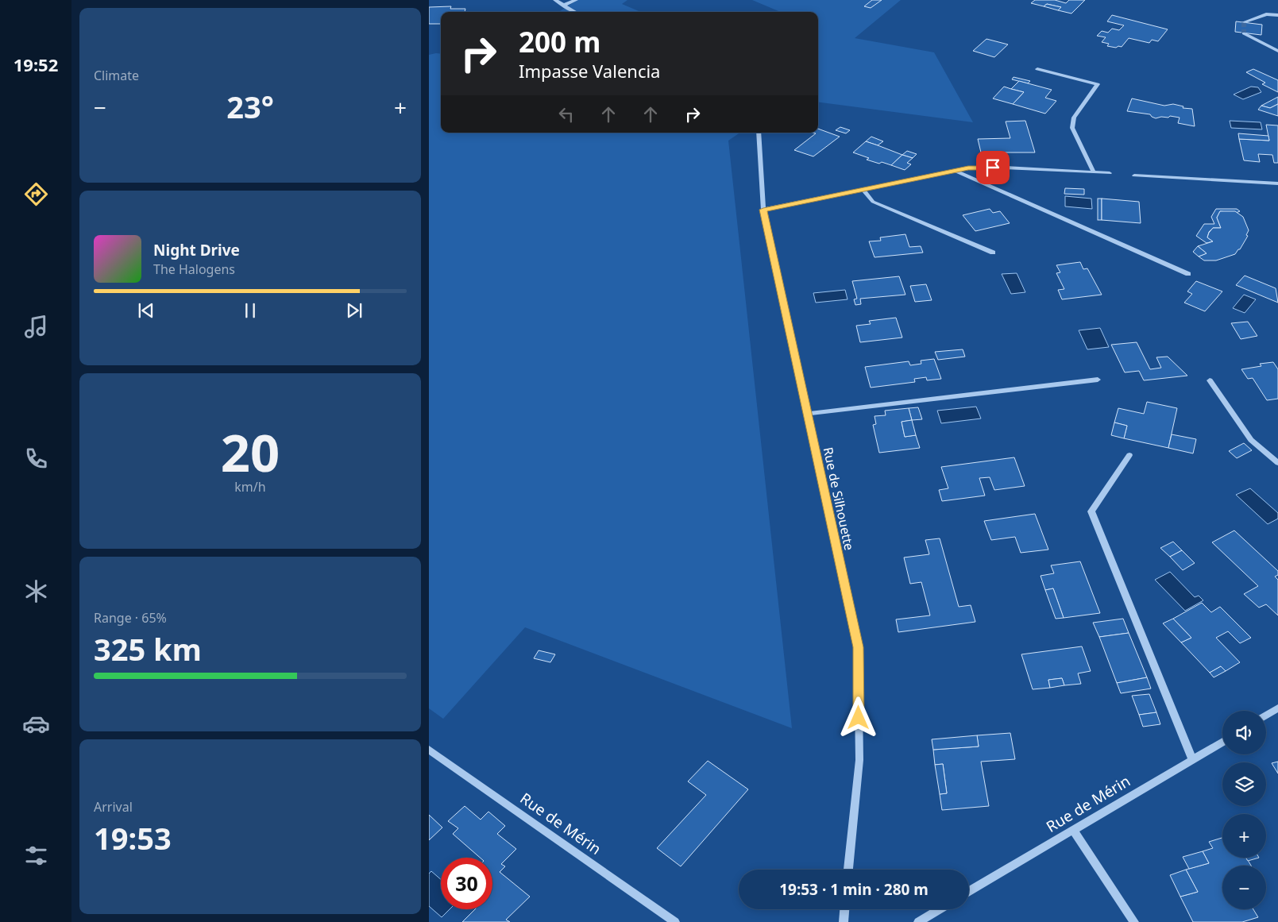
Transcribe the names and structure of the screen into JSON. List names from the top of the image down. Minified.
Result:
{"streets":{"street":["Rue de Silhouette","Rue de Mérin"]},"page":{"tabs":"19:52","tile":["Climate",["20","km/h"],["Range · 65%","325 km"],["Arrival","19:53"]],"turn":["200 m","Impasse Valencia"],"heat":["−","23°","+"],"song":["Night Drive","The Halogens"],"map_buttons":["+","−"],"limit":"30","trip":"19:53 · 1 min · 280 m"}}
